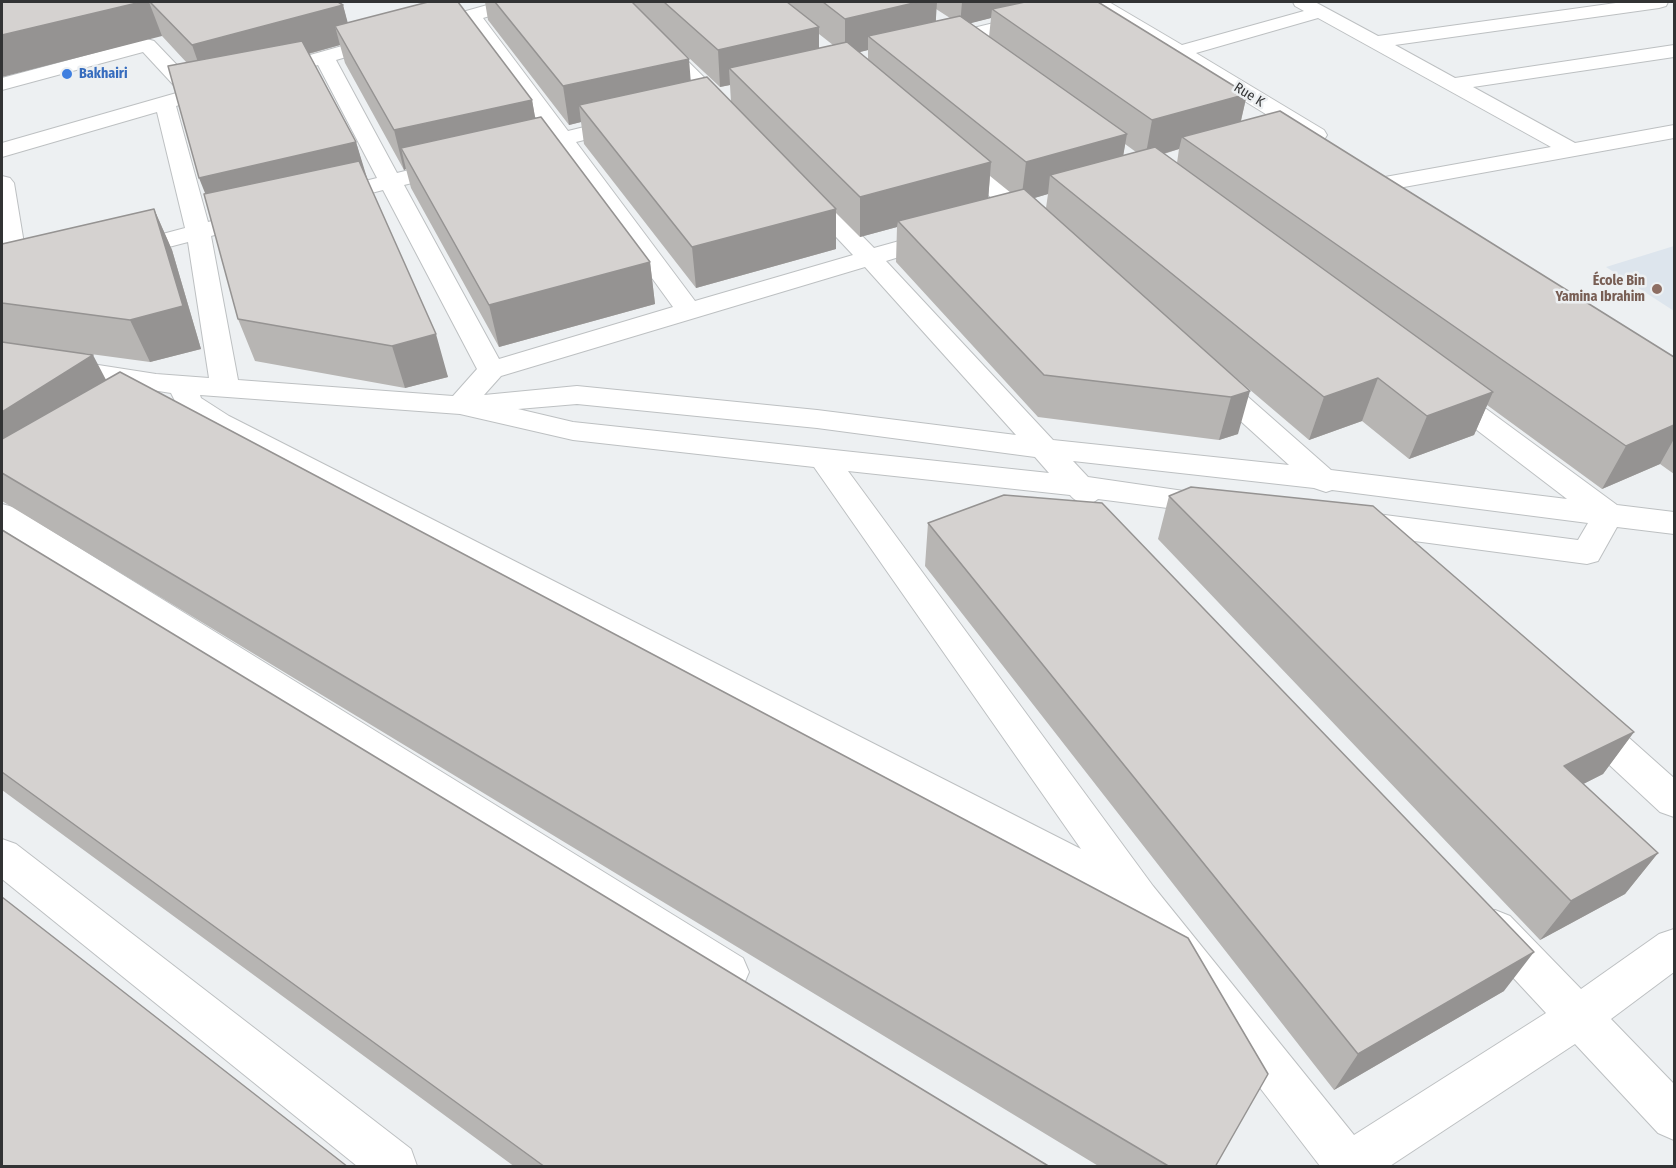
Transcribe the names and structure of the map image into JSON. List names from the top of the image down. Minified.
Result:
{"streets":{"street":["Rue K"]},"places":["Bakhairi","École Bin Yamina Ibrahim"]}
